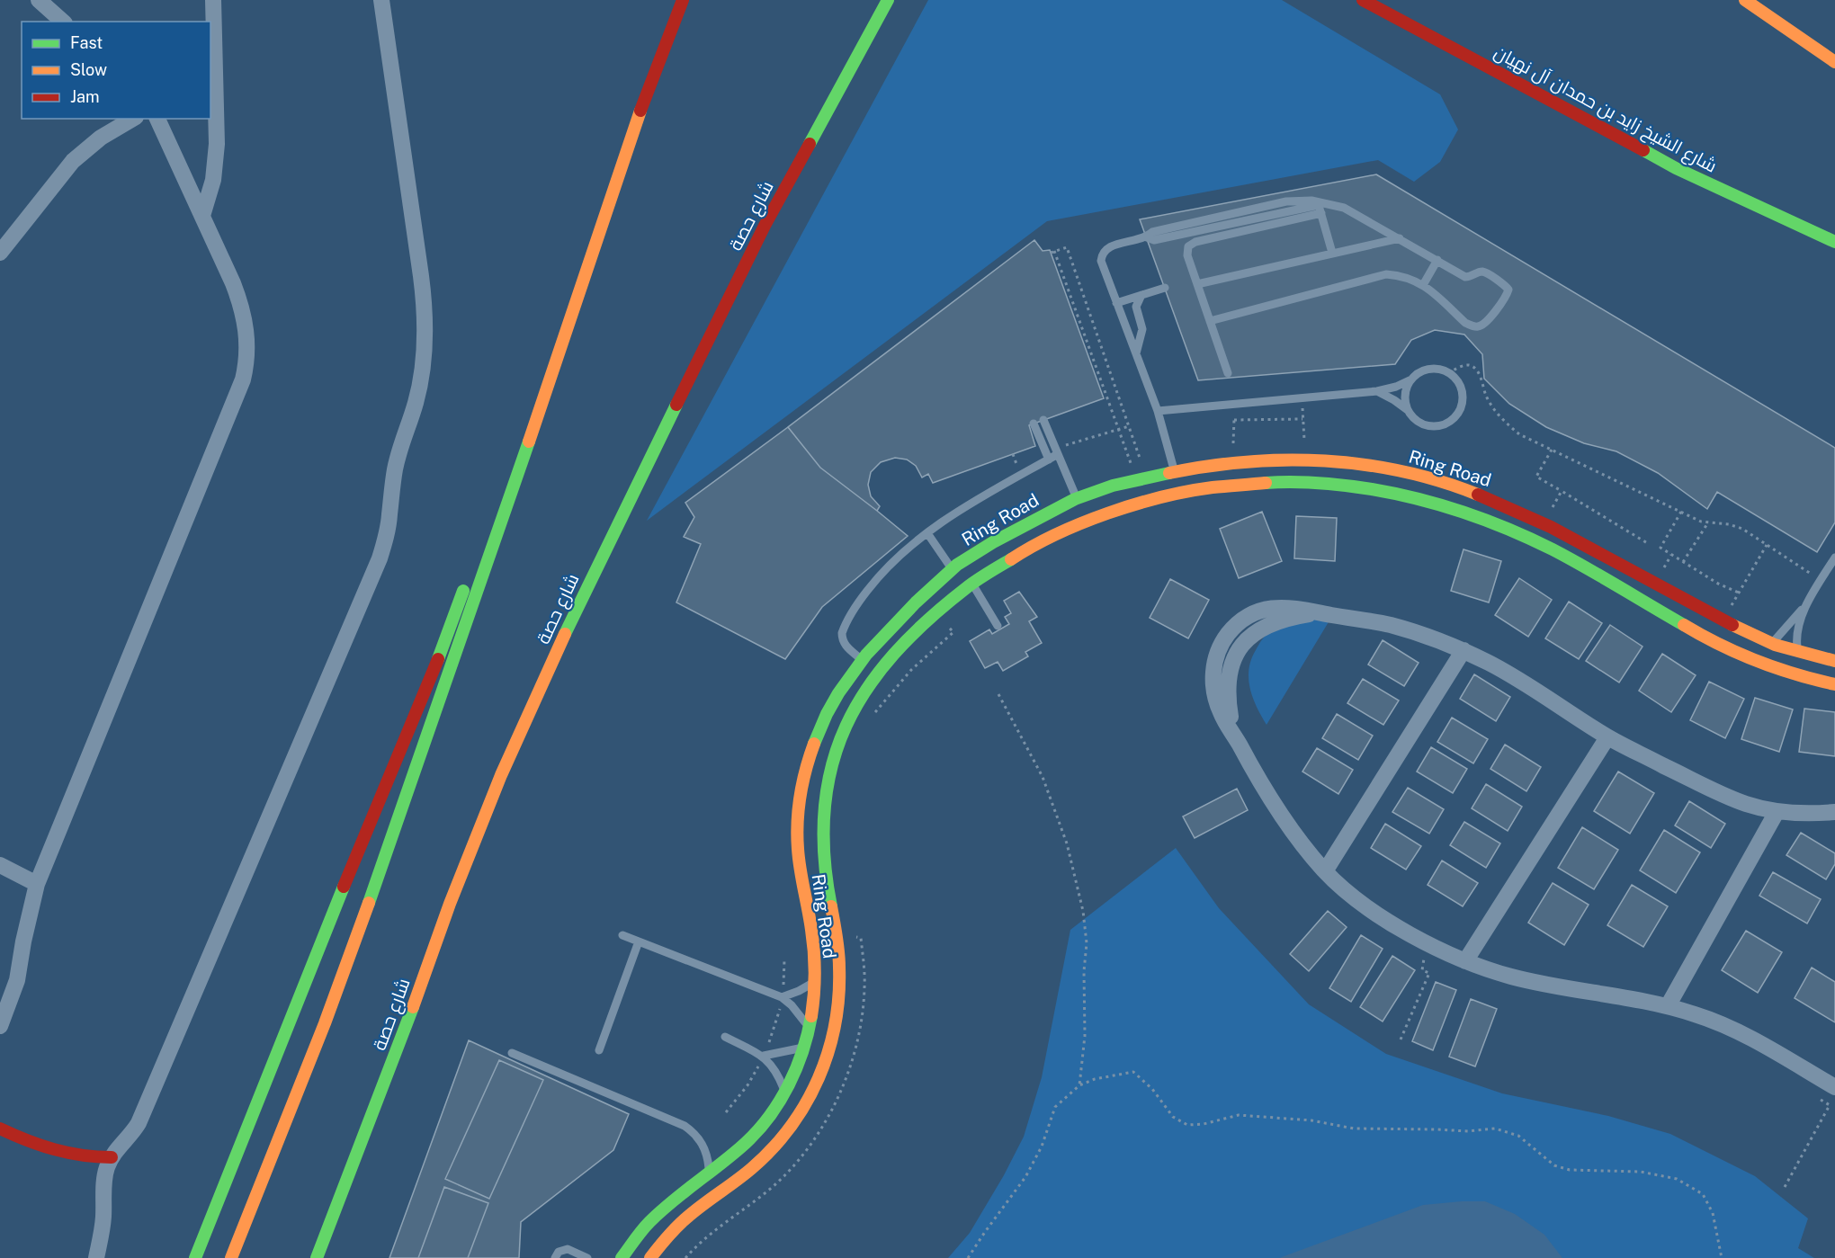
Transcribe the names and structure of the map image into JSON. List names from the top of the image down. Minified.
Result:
{"streets":{"main road":["شارع الشيخ زايد بن حمدان آل نهيان","شارع حصة","Ring Road"]},"legend":["Fast","Slow","Jam"]}
